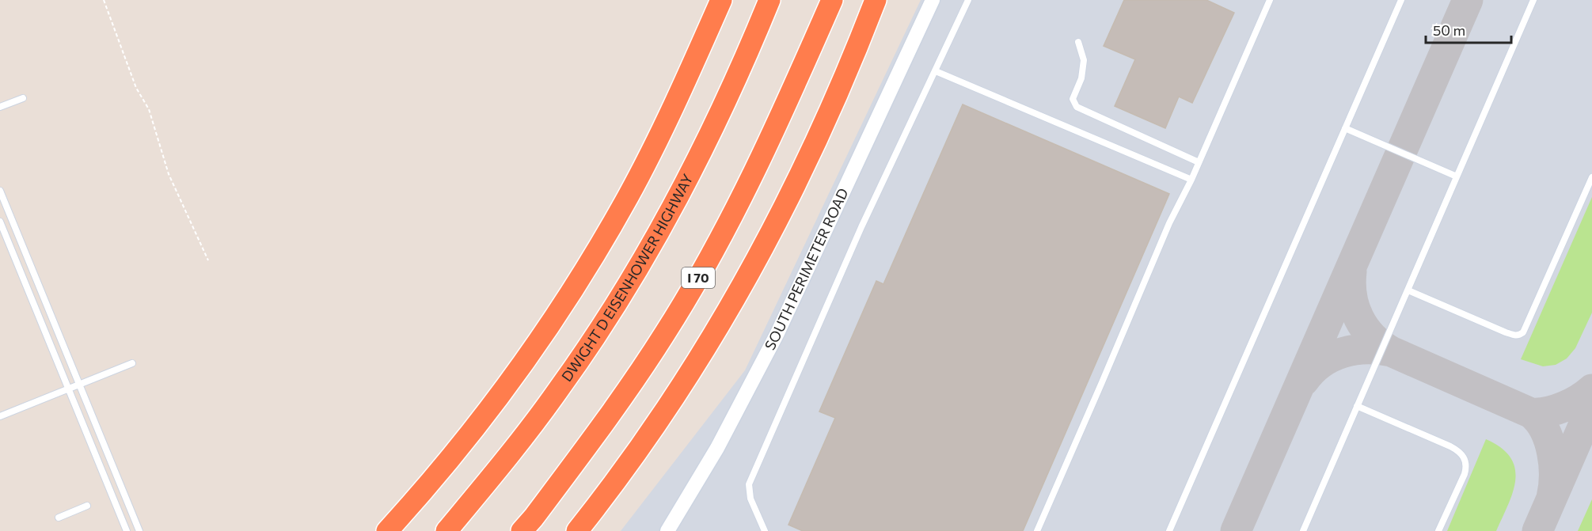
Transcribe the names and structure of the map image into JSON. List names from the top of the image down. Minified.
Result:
{"streets":{"highway":["DWIGHT D EISENHOWER HIGHWAY","I 70"],"street":["SOUTH PERIMETER ROAD"]},"scale_bar":"50 m"}
